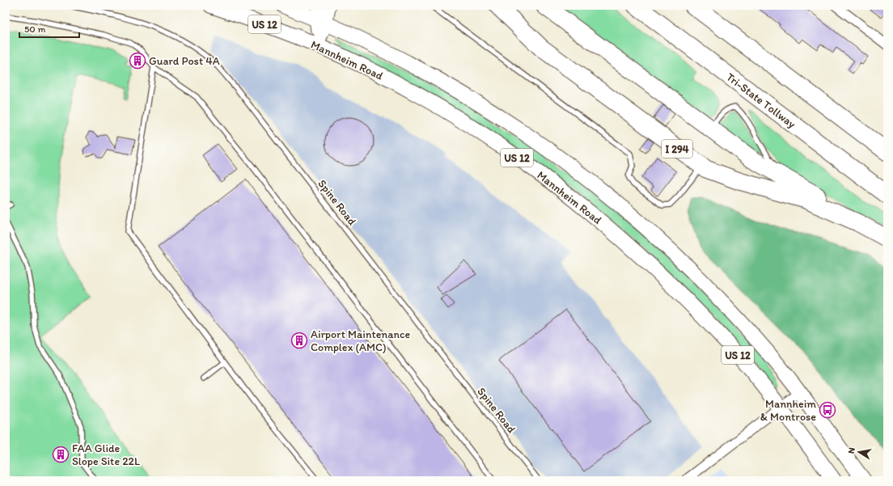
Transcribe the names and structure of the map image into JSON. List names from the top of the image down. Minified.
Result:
{"streets":{"highway":["Tri-State Tollway","I 294"],"main road":["US 12","Mannheim Road"],"lane":["Spine Road"]},"places":{"building":["Guard Post 4A","Airport Maintenance Complex (AMC)","FAA Glide Slope Site 22L"],"bus stop":["Mannheim & Montrose"]},"scale_bar":"50 m","north":"left"}
